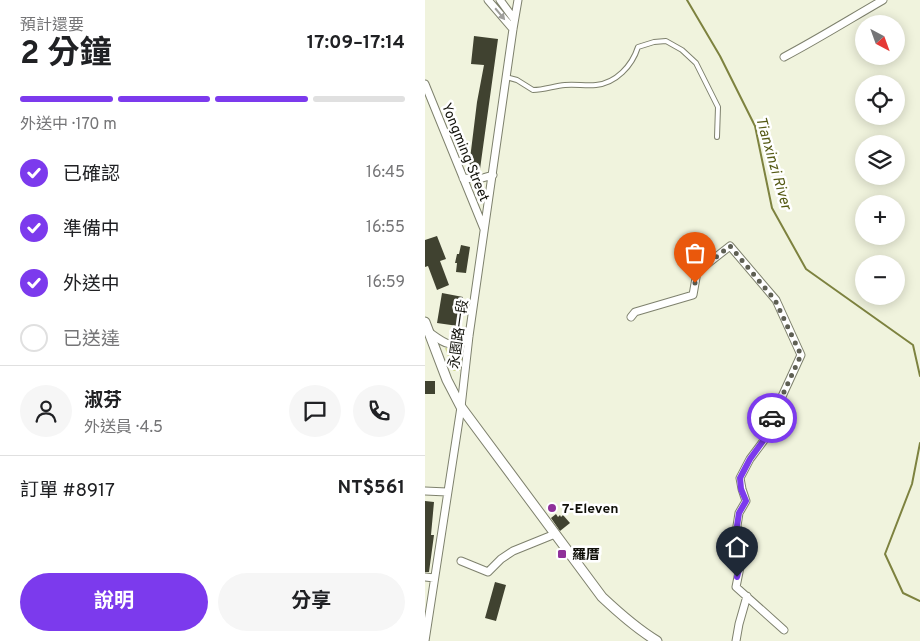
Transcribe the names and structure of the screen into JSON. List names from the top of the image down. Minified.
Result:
{"streets":{"street":["Yongming Street","永園路一段"]},"crossings":[["Yongming Street","永園路一段"]],"water":["Tianxinzi River"],"places":{"other":["7-Eleven"],"transit":["羅厝"]},"north":"bottom right","page":{"heading":["2 分鐘","預計還要","17:09–17:14"],"panel":["淑芬","外送員 · 4.5","訂單 #8917","NT$561"],"map_buttons":["+","−"],"bar":"外送中 · 170 m","list":[["已確認","16:45"],["準備中","16:55"],["外送中","16:59"],"已送達"],"buttons":["說明","分享"]}}
